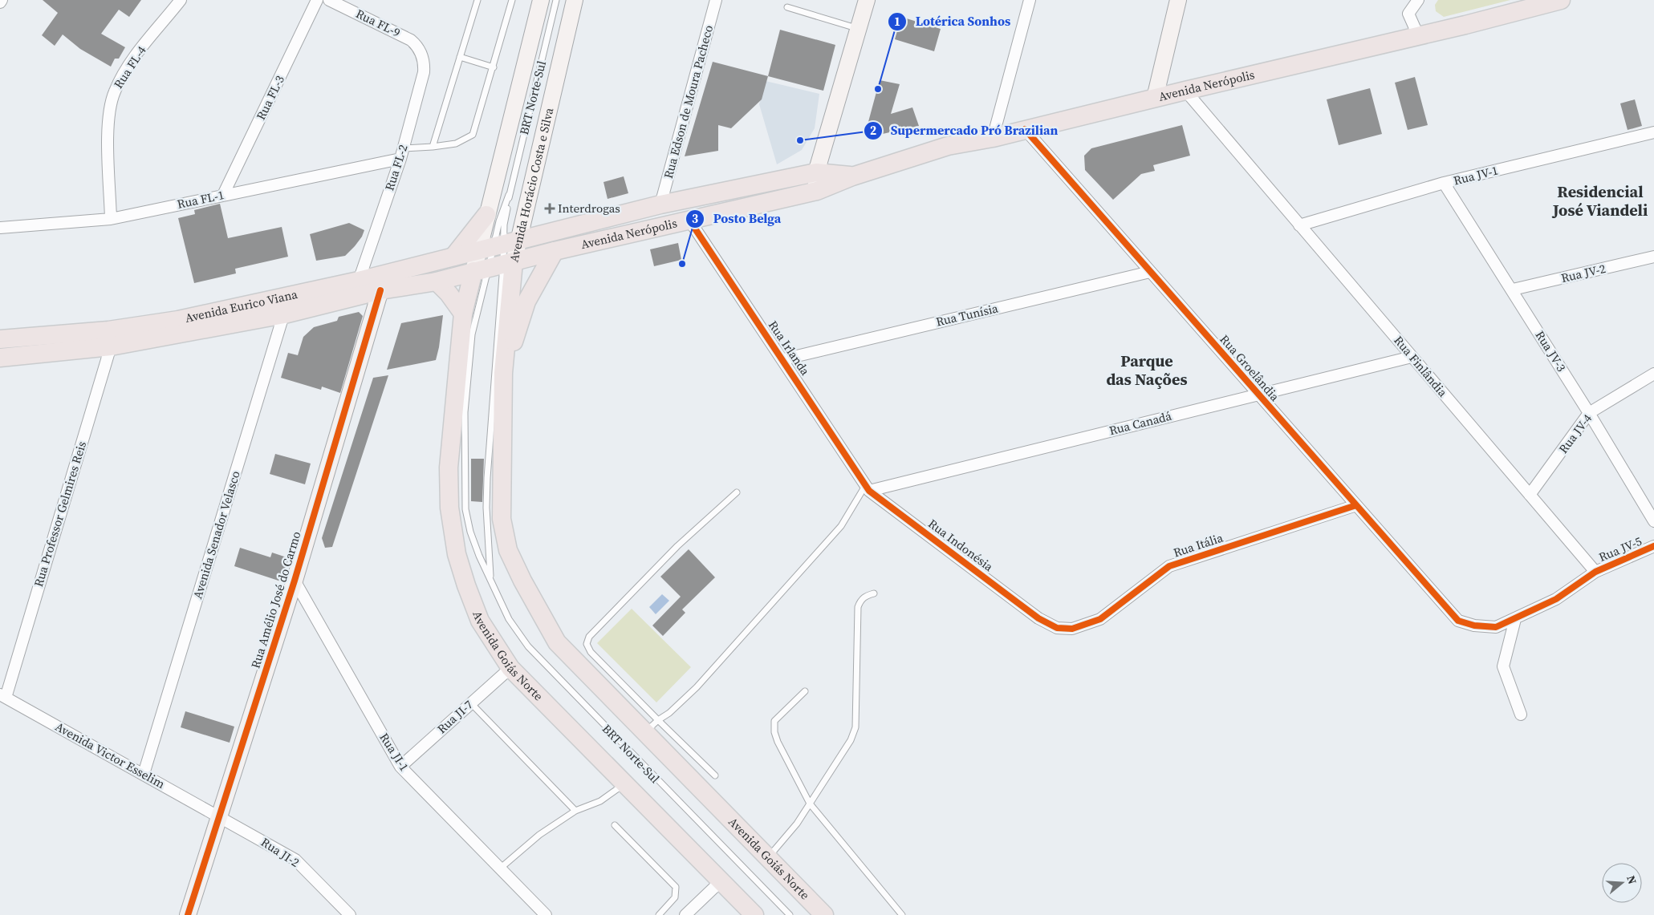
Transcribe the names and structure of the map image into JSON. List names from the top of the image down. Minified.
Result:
{"streets":{"main road":["Avenida Nerópolis","Avenida Horácio Costa e Silva","Avenida Eurico Viana","Avenida Goiás Norte"],"street":["Rua FL-9","Rua FL-4","Rua FL-3","Rua Edson de Moura Pacheco","Rua FL-2","Rua JV-1","Rua FL-1","Rua JV-2","Rua Tunísia","Rua Irlanda","Rua JV-3","Rua Finlândia","Rua Groelândia","Rua Canadá","Rua JV-4","Rua Professor Gelmires Reis","Avenida Senador Velasco","Rua Indonésia","Rua Itália","Rua JV-5","Rua Amélio José do Carmo","Rua JI-7","Rua JI-1","Avenida Victor Esselim","Rua JI-2"],"lane":["BRT Norte-Sul"]},"crossings":[["Rua FL-9","Rua FL-2"],["Rua FL-4","Rua FL-1"],["Avenida Nerópolis","BRT Norte-Sul"],["Avenida Nerópolis","Rua Edson de Moura Pacheco"],["Avenida Nerópolis","Avenida Horácio Costa e Silva"],["Avenida Nerópolis","Avenida Eurico Viana"],["Avenida Nerópolis","Rua Irlanda"],["Avenida Nerópolis","Rua Finlândia"],["Avenida Nerópolis","Rua Groelândia"],["Rua FL-3","Rua FL-1"],["BRT Norte-Sul","Avenida Horácio Costa e Silva"],["BRT Norte-Sul","Avenida Eurico Viana"],["Rua FL-2","Rua FL-1"],["Rua FL-2","Avenida Eurico Viana"],["Rua JV-1","Rua JV-3"],["Rua JV-1","Rua Finlândia"],["Avenida Horácio Costa e Silva","Avenida Eurico Viana"],["Avenida Horácio Costa e Silva","Avenida Goiás Norte"],["Rua JV-2","Rua JV-3"],["Avenida Eurico Viana","Rua Professor Gelmires Reis"],["Avenida Eurico Viana","Avenida Senador Velasco"],["Avenida Eurico Viana","Rua Amélio José do Carmo"],["Rua Tunísia","Rua Irlanda"],["Rua Tunísia","Rua Groelândia"],["Rua Irlanda","Rua Canadá"],["Rua Irlanda","Rua Indonésia"],["Rua JV-3","Rua JV-4"],["Rua Finlândia","Rua Canadá"],["Rua Finlândia","Rua JV-4"],["Rua Finlândia","Rua JV-5"],["Rua Groelândia","Rua Canadá"],["Rua Groelândia","Rua Itália"],["Rua Canadá","Rua Indonésia"],["Rua Professor Gelmires Reis","Avenida Victor Esselim"],["Avenida Senador Velasco","Avenida Victor Esselim"],["Rua Indonésia","Rua Itália"],["Rua Amélio José do Carmo","Rua JI-1"],["Rua Amélio José do Carmo","Avenida Victor Esselim"],["Rua Amélio José do Carmo","Rua JI-2"],["Avenida Goiás Norte","Rua JI-7"],["Rua JI-7","Rua JI-1"],["Avenida Victor Esselim","Rua JI-2"]],"districts":["Residencial José Viandeli","Parque das Nações"],"places":{"other":["Lotérica Sonhos","Supermercado Pró Brazilian","Posto Belga"],"health":["Interdrogas"]},"north":"right"}
